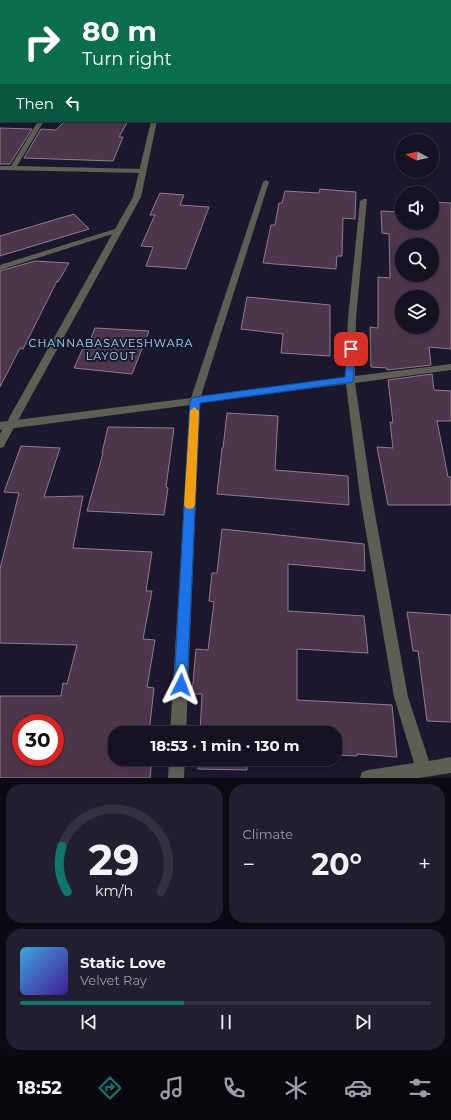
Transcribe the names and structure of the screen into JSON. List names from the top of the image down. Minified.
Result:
{"districts":["CHANNABASAVESHWARA LAYOUT"],"north":"left","page":{"turn":["80 m","Turn right"],"then":"Then","limit":"30","trip":"18:53 · 1 min · 130 m","tile":"Climate","heat":["−","20°","+"],"song":["Static Love","Velvet Ray"],"tabs":"18:52","gauge":["29","km/h"]}}
